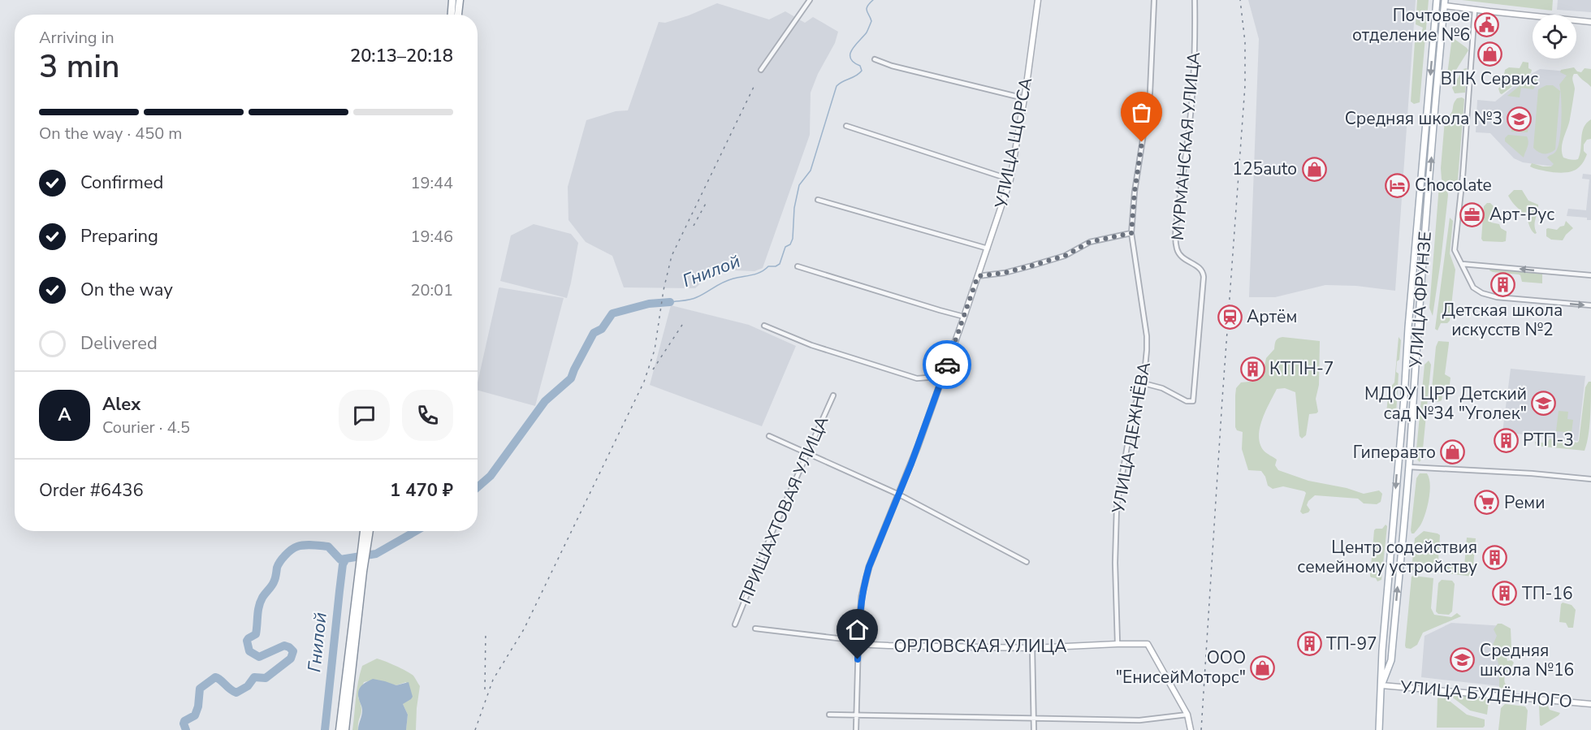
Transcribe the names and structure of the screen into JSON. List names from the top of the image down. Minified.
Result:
{"streets":{"main road":["УЛИЦА ЩОРСА","УЛИЦА ФРУНЗЕ","ОРЛОВСКАЯ УЛИЦА","УЛИЦА БУДЁННОГО"],"street":["МУРМАНСКАЯ УЛИЦА","УЛИЦА ДЕЖНЁВА","ПРИШАХТОВАЯ УЛИЦА"]},"crossings":[["УЛИЦА ЩОРСА","ОРЛОВСКАЯ УЛИЦА"],["МУРМАНСКАЯ УЛИЦА","УЛИЦА ДЕЖНЁВА"],["УЛИЦА ФРУНЗЕ","УЛИЦА БУДЁННОГО"],["УЛИЦА ДЕЖНЁВА","ОРЛОВСКАЯ УЛИЦА"]],"water":["Гнилой"],"places":{"public building":["Почтовое отделение №6"],"shop":["ВПК Сервис","125auto","Гиперавто","ООО \"ЕнисейМоторс\""],"school or university":["Средняя школа №3","МДОУ ЦРР Детский сад №34 \"Уголек\"","Средняя школа №16"],"hotel":["Chocolate"],"office":["Арт-Рус"],"building":["Детская школа искусств №2","КТПН-7","РТП-3","Центр содействия семейному устройству","ТП-16","ТП-97"],"station":["Артём"],"supermarket":["Реми"]},"page":{"heading":["3 min","Arriving in","20:13–20:18"],"panel":["Alex","Courier · 4.5","Order #6436","1 470 ₽"],"bar":"On the way · 450 m","list":[["Confirmed","19:44"],["Preparing","19:46"],["On the way","20:01"],"Delivered"],"round":"A"}}
